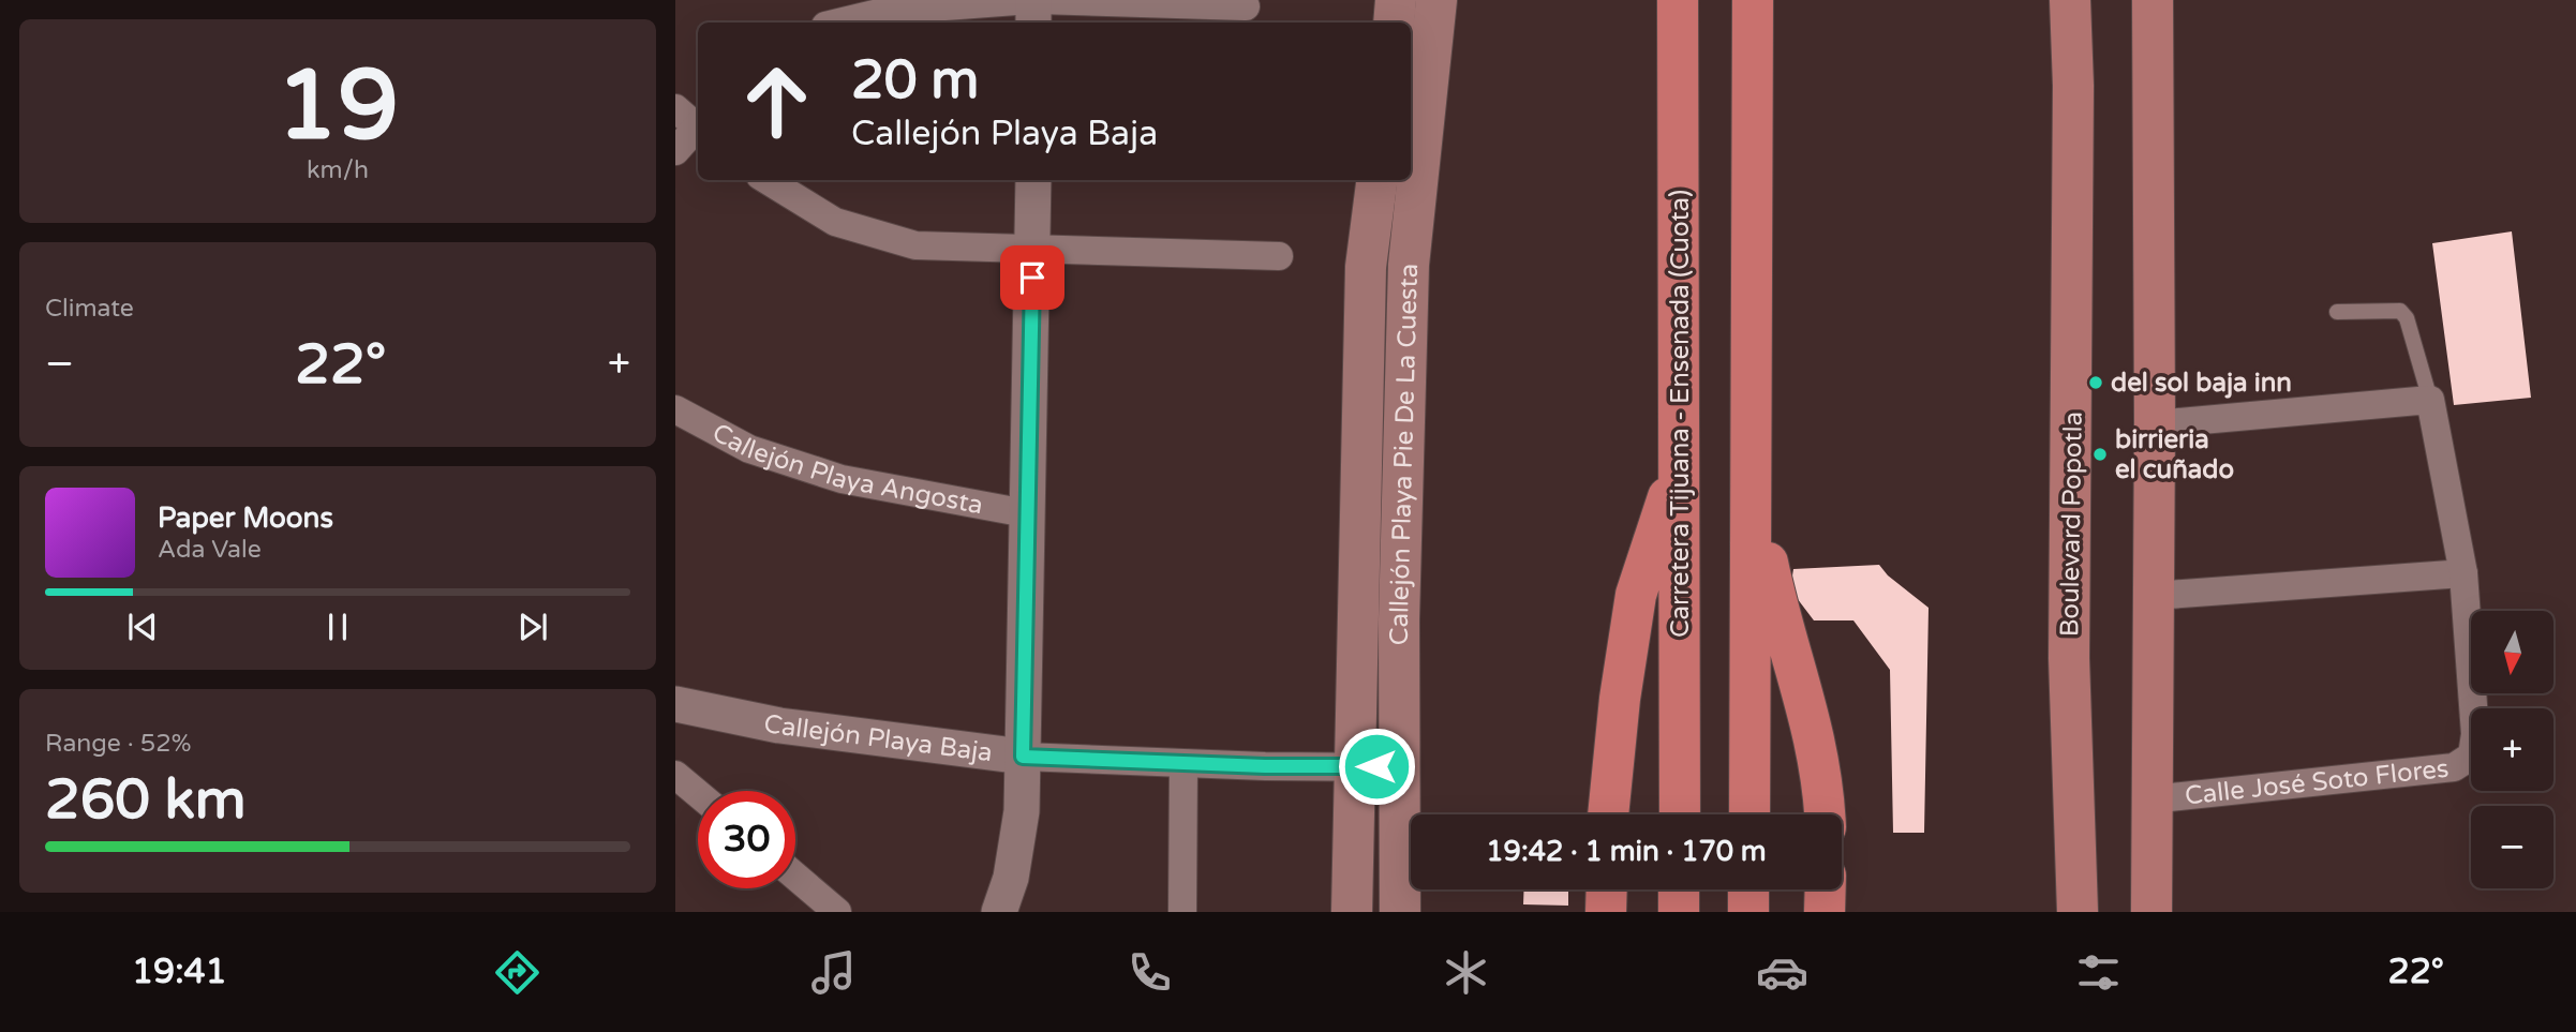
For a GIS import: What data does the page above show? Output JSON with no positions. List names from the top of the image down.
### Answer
{
  "streets": {
    "highway": ["Carretera Tijuana - Ensenada (Cuota)"],
    "main road": ["Callejón Playa Pie De La Cuesta", "Boulevard Popotla"],
    "street": ["Callejón Playa Angosta", "Callejón Playa Baja", "Calle José Soto Flores"]
  },
  "crossings": [
    ["Callejón Playa Pie De La Cuesta", "Callejón Playa Baja"]
  ],
  "places": ["del sol baja inn", "birrieria el cuñado"],
  "north": "bottom",
  "page": {
    "tile": [
      ["19", "km/h"],
      "Climate",
      ["Range · 52%", "260 km"]
    ],
    "turn": ["20 m", "Callejón Playa Baja"],
    "heat": ["−", "22°", "+"],
    "song": ["Paper Moons", "Ada Vale"],
    "map_buttons": ["+", "−"],
    "limit": "30",
    "trip": "19:42 · 1 min · 170 m",
    "tabs": ["19:41", "22°"]
  }
}
